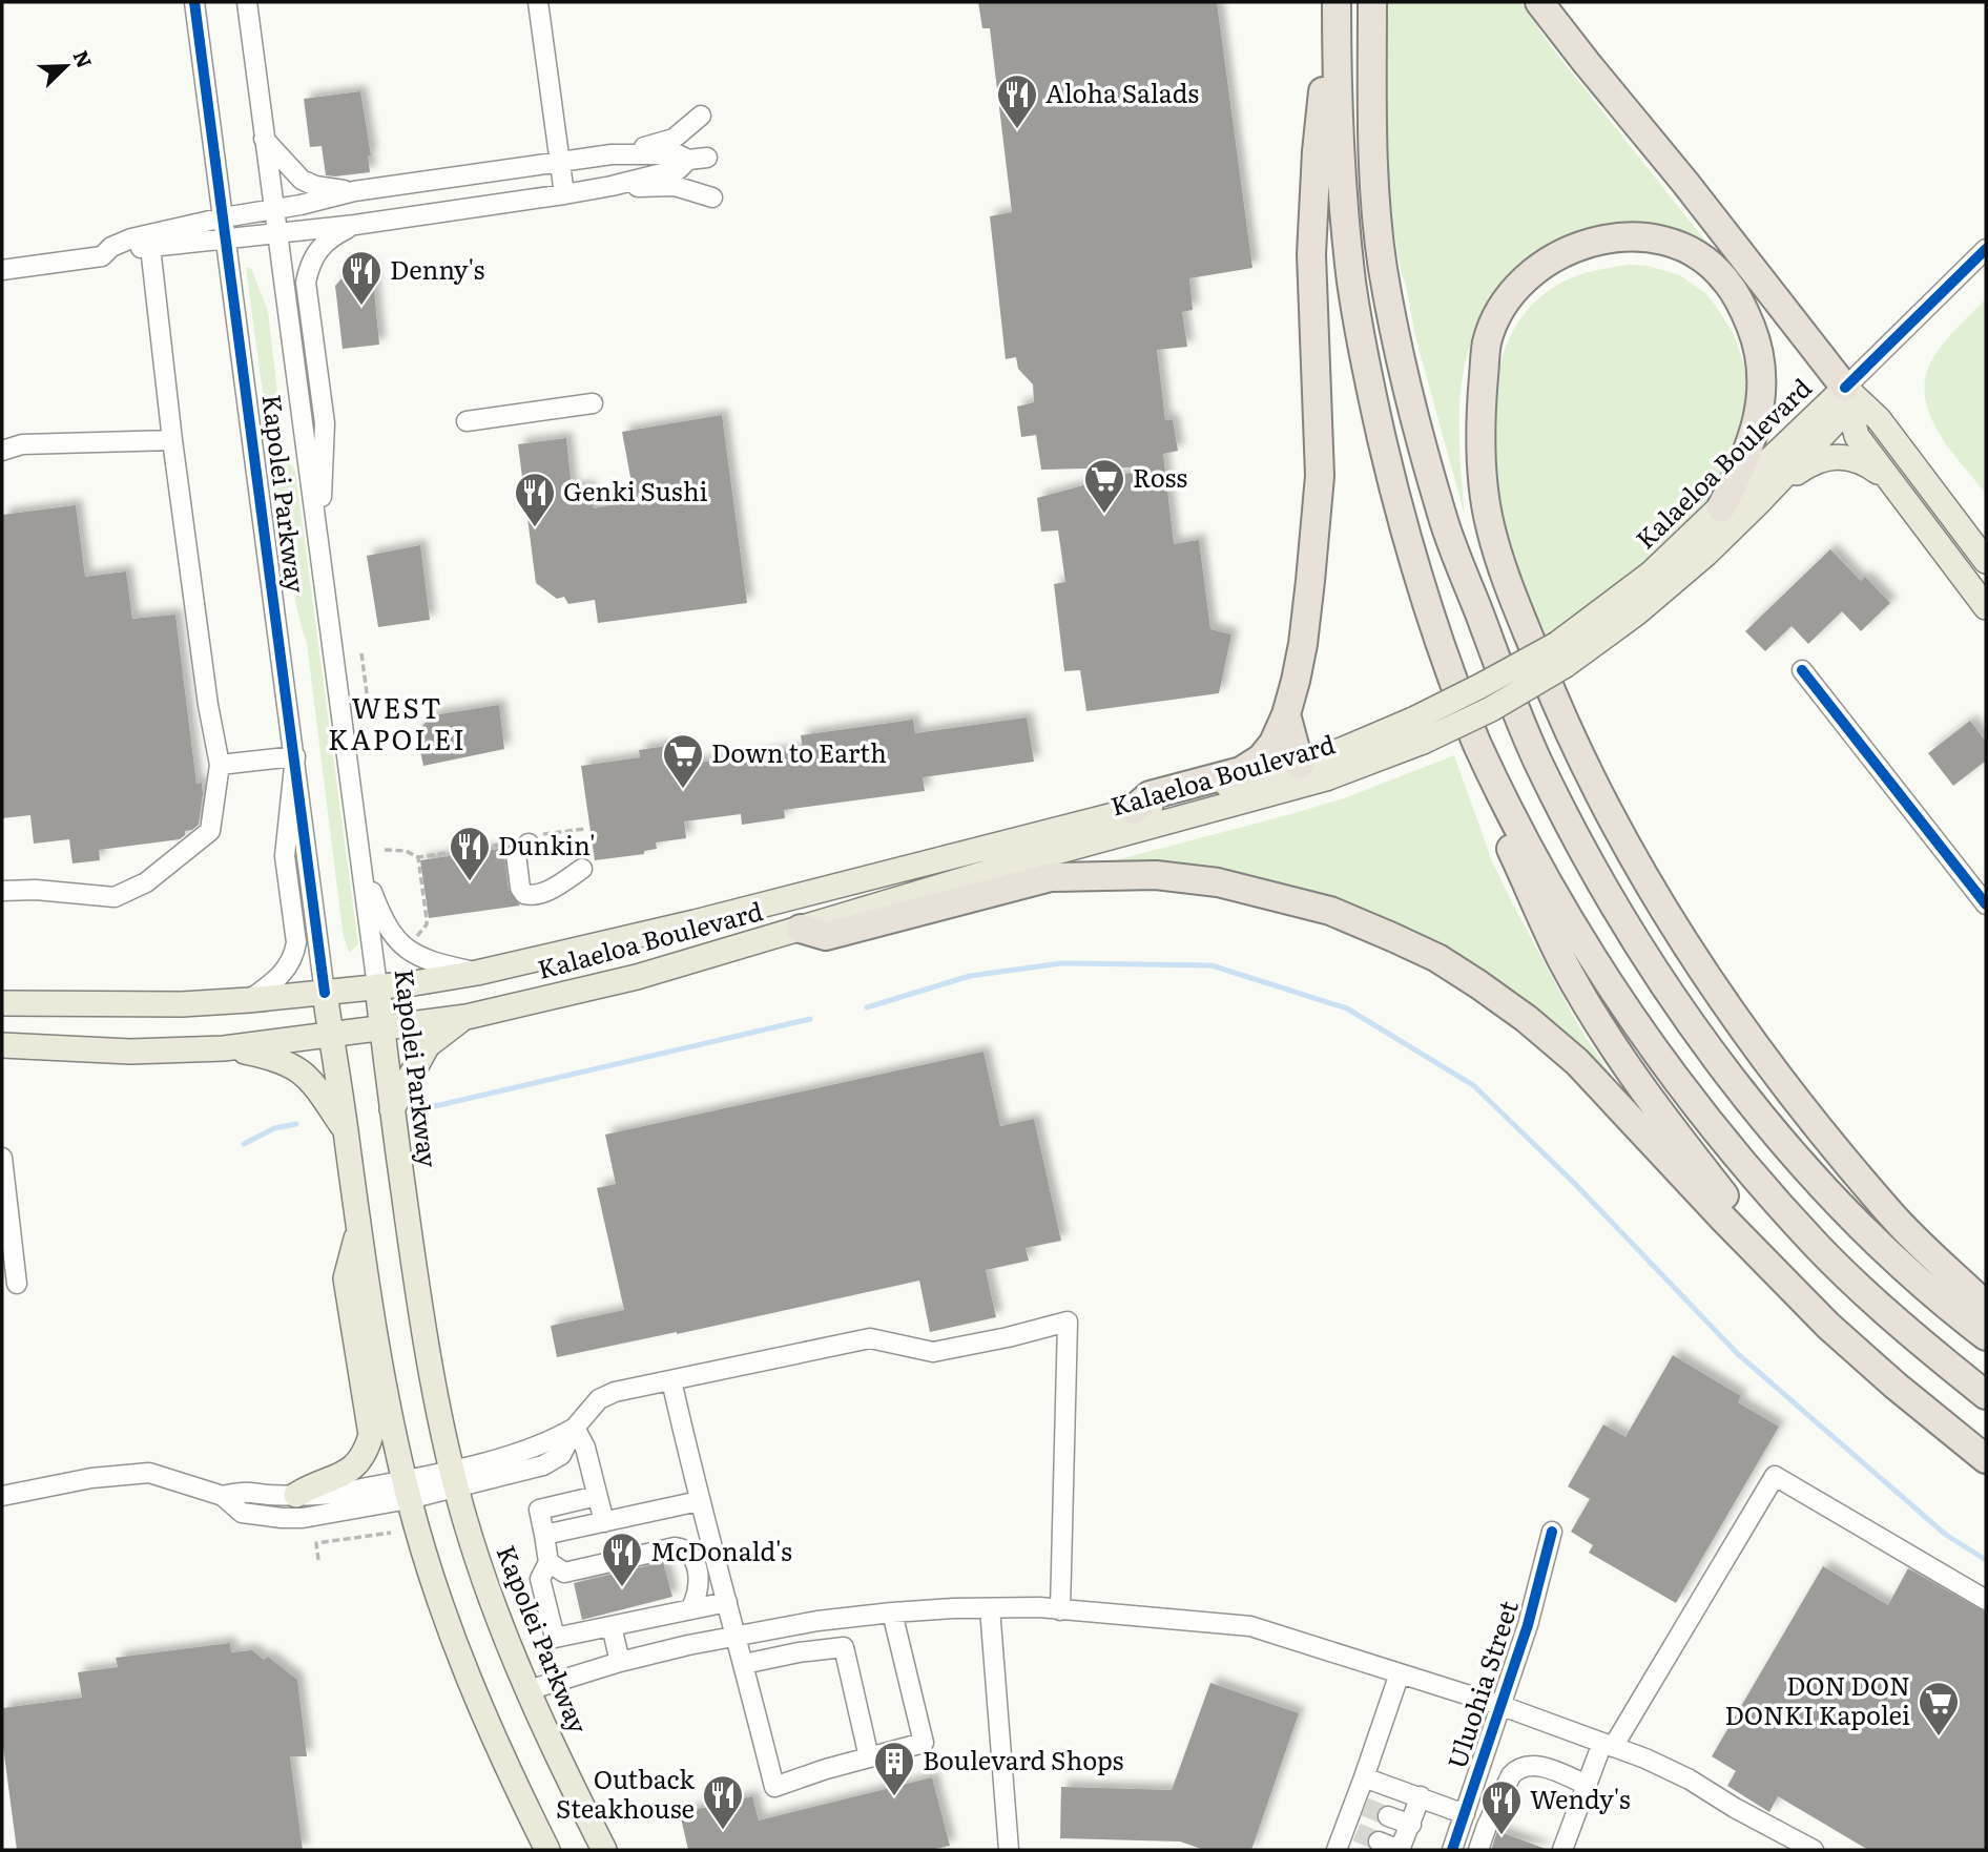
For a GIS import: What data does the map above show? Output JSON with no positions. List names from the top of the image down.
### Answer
{
  "streets": {
    "main road": ["Kalaeloa Boulevard", "Kapolei Parkway"],
    "street": ["Uluohia Street"]
  },
  "crossings": [
    ["Kalaeloa Boulevard", "Kapolei Parkway"]
  ],
  "districts": ["WEST KAPOLEI"],
  "places": {
    "restaurant": [
      "Aloha Salads",
      "Denny's",
      "Genki Sushi",
      "Dunkin'",
      "McDonald's",
      "Outback Steakhouse",
      "Wendy's"
    ],
    "supermarket": ["Ross", "Down to Earth", "DON DON DONKI Kapolei"],
    "building": ["Boulevard Shops"]
  },
  "north": "top right"
}
